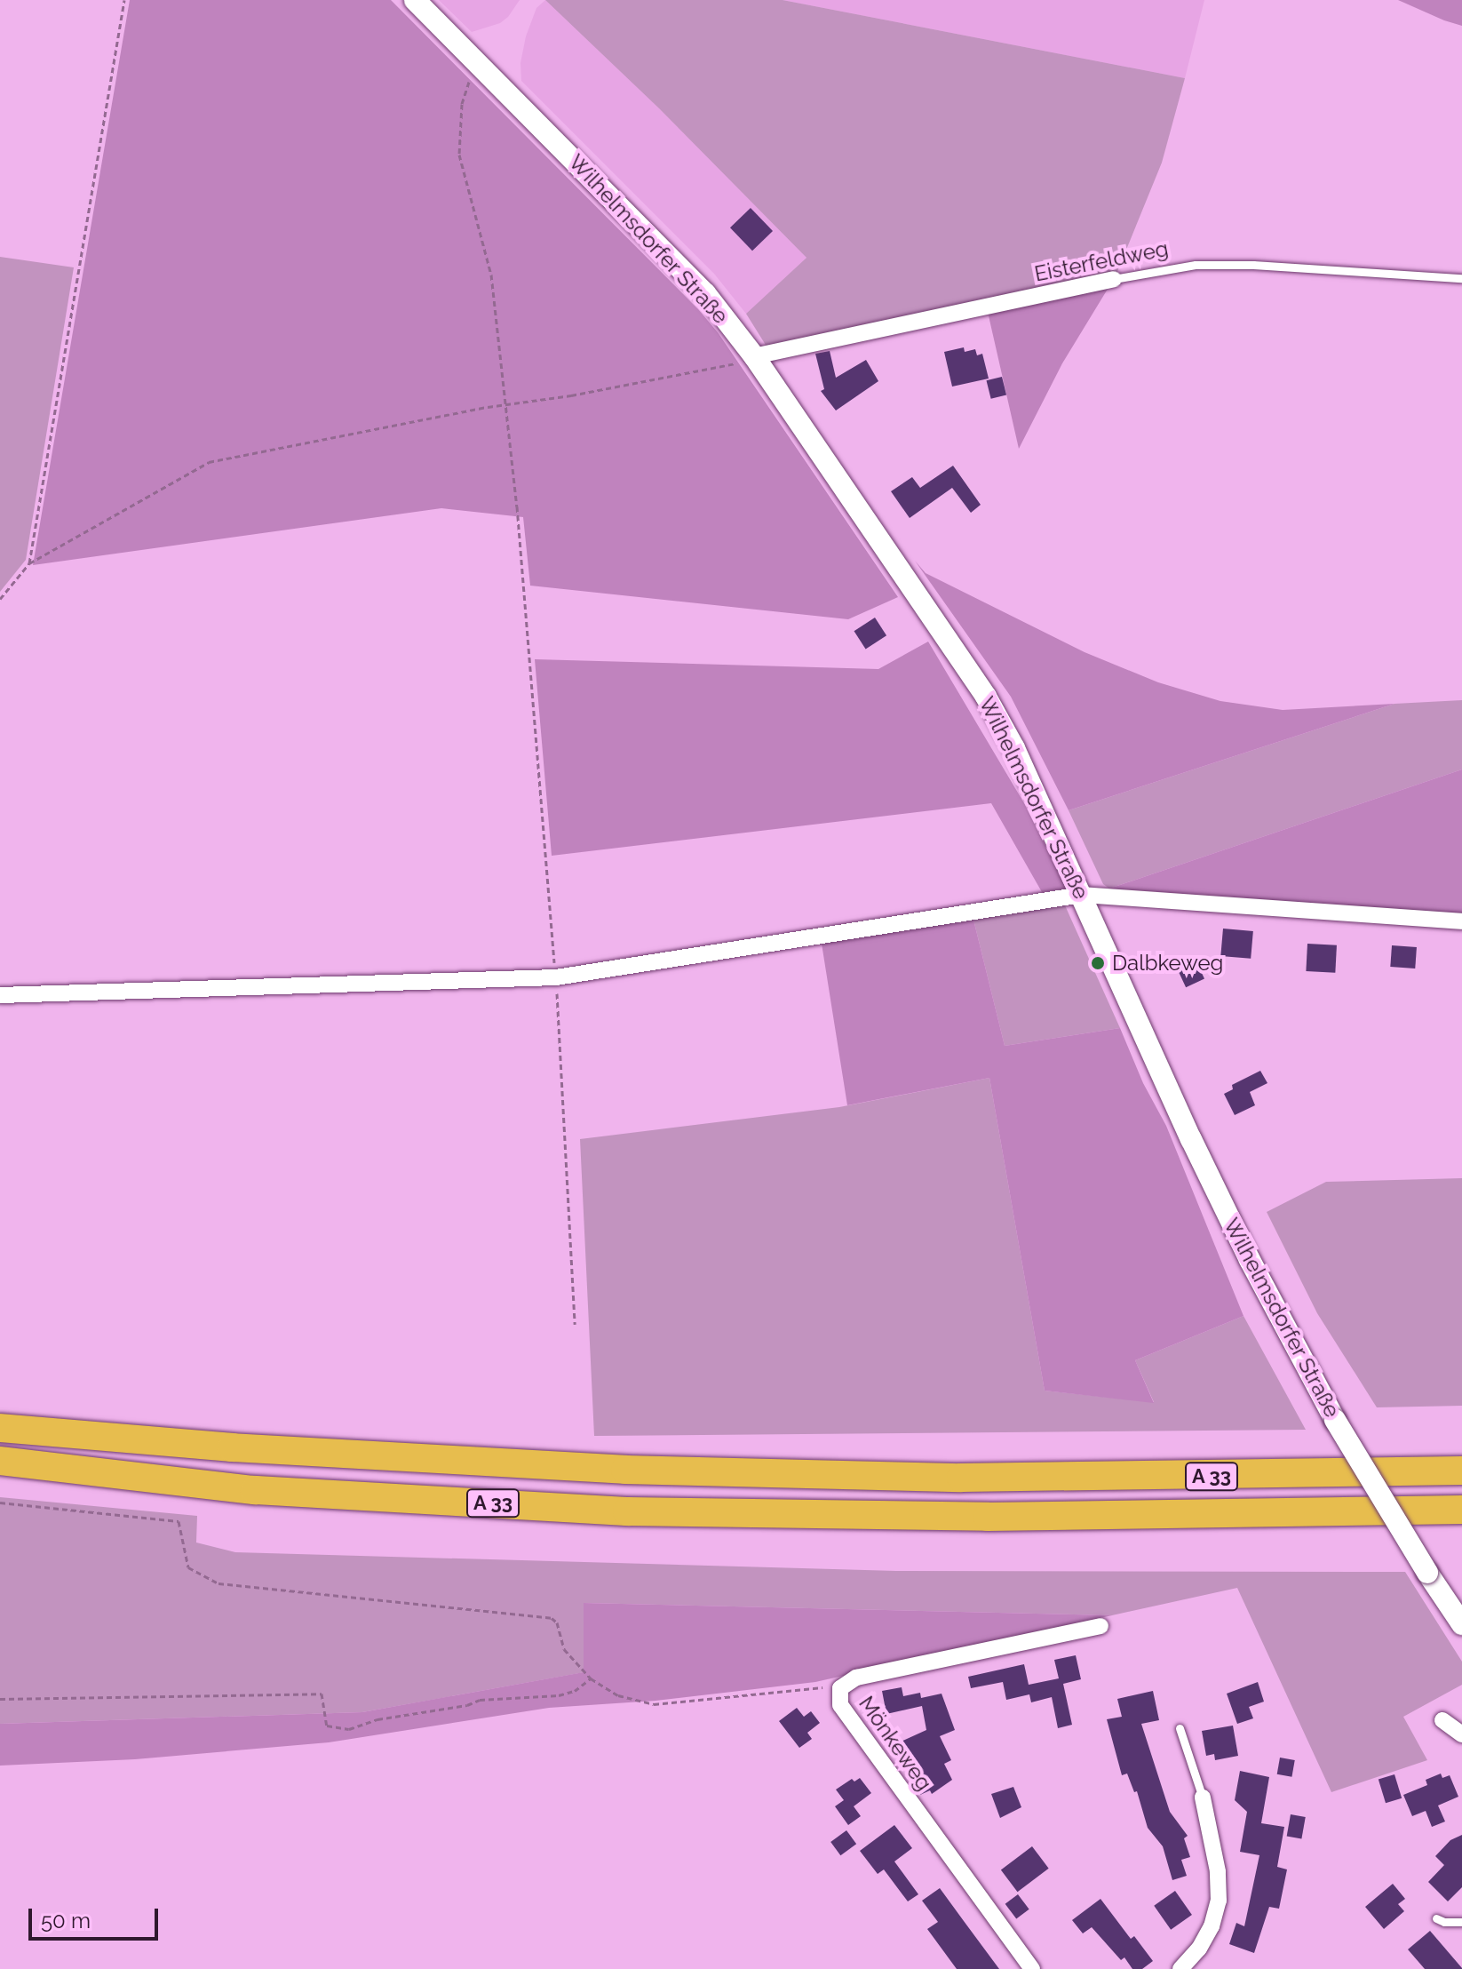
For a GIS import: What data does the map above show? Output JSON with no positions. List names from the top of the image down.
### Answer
{
  "streets": {
    "highway": ["A 33"],
    "street": ["Wilhelmsdorfer Straße", "Eisterfeldweg", "Mönkeweg"]
  },
  "crossings": [
    ["Wilhelmsdorfer Straße", "Eisterfeldweg"]
  ],
  "places": ["Dalbkeweg"],
  "scale_bar": "50 m"
}
